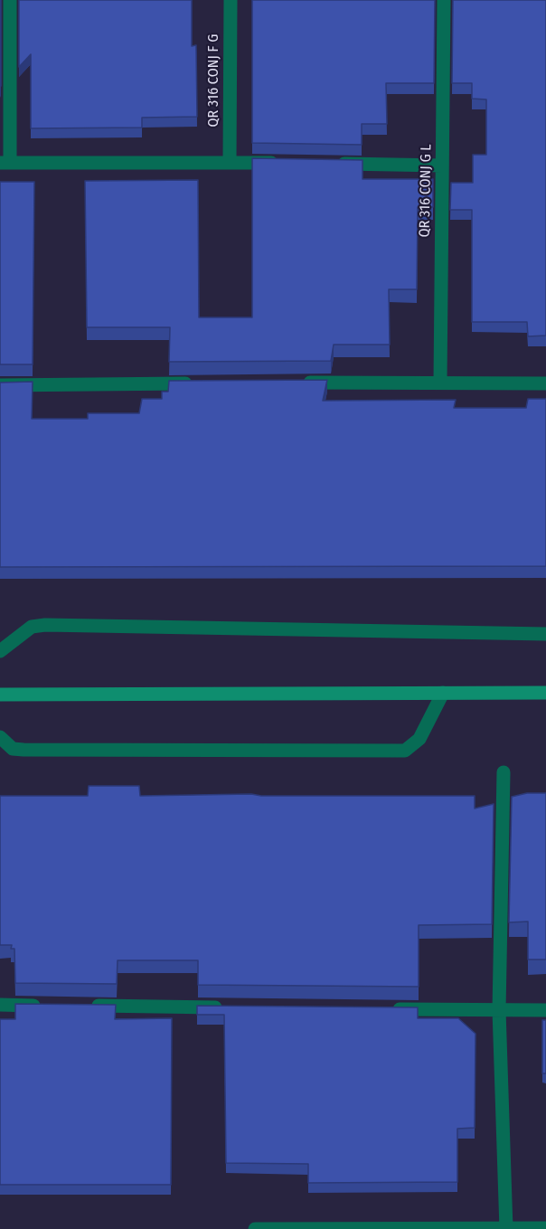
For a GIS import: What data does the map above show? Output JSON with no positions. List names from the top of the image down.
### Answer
{
  "streets": {
    "street": ["QR 316 CONJ F G", "QR 316 CONJ G L"]
  }
}
